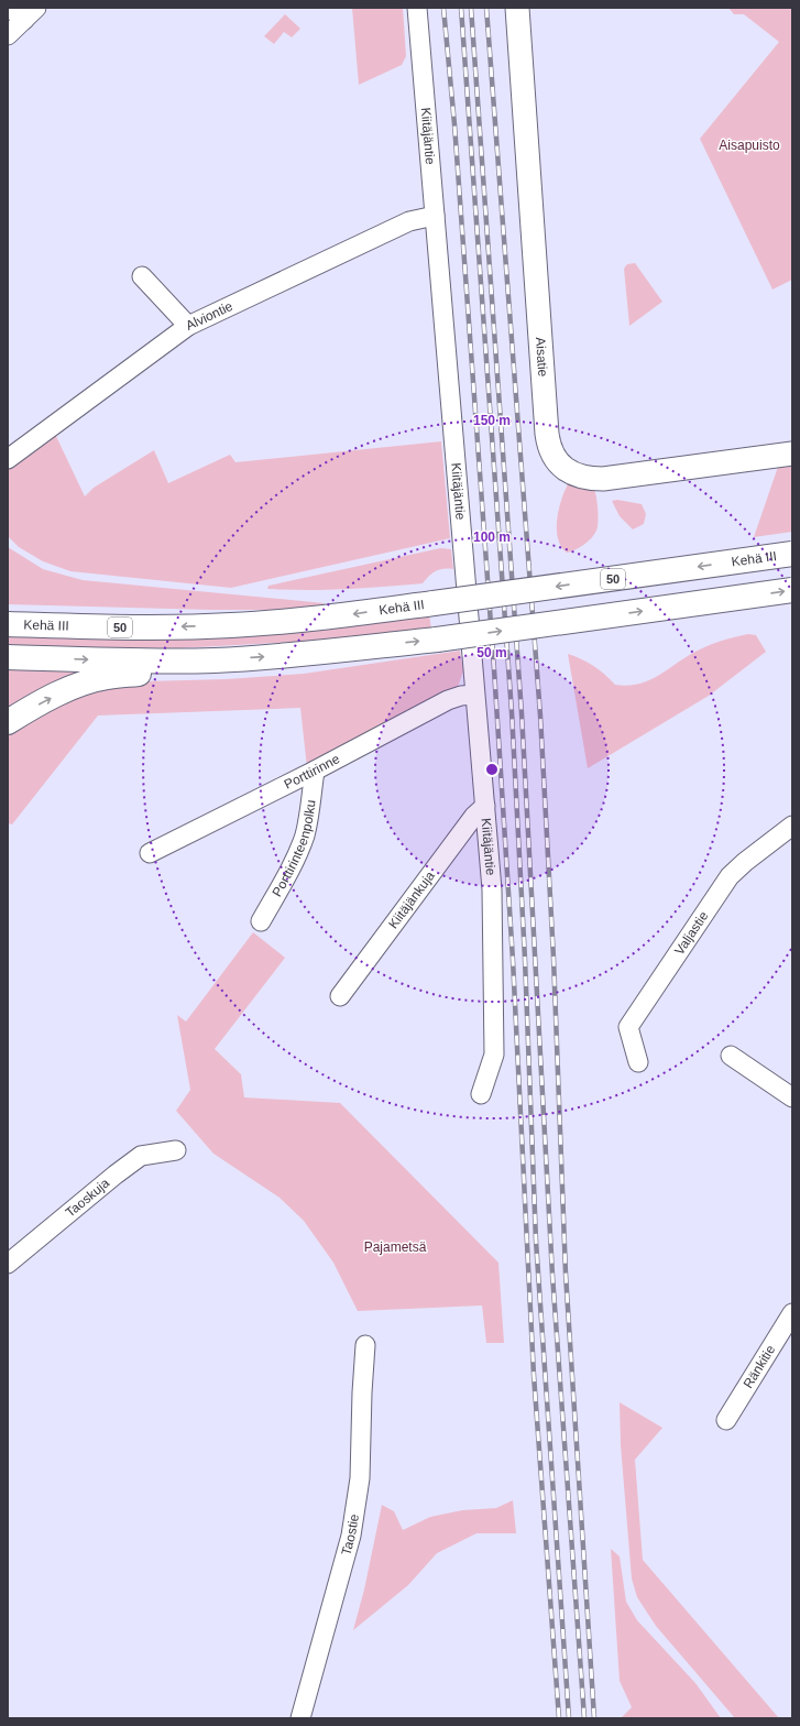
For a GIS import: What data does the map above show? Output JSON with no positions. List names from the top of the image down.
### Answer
{
  "streets": {
    "highway": ["Kehä III", "50"],
    "street": [
      "Kiitäjäntie",
      "Alviontie",
      "Aisatie",
      "Porttirinne",
      "Porttirinteenpolku",
      "Kiitäjänkuja",
      "Valjastie",
      "Taoskuja",
      "Ränkitie",
      "Taostie"
    ]
  },
  "crossings": [
    ["Kiitäjäntie", "Alviontie"],
    ["Kiitäjäntie", "Porttirinne"],
    ["Kiitäjäntie", "Kiitäjänkuja"],
    ["Porttirinne", "Porttirinteenpolku"]
  ],
  "parks": ["Aisapuisto", "Pajametsä"],
  "rings": ["150 m", "100 m", "50 m"]
}
